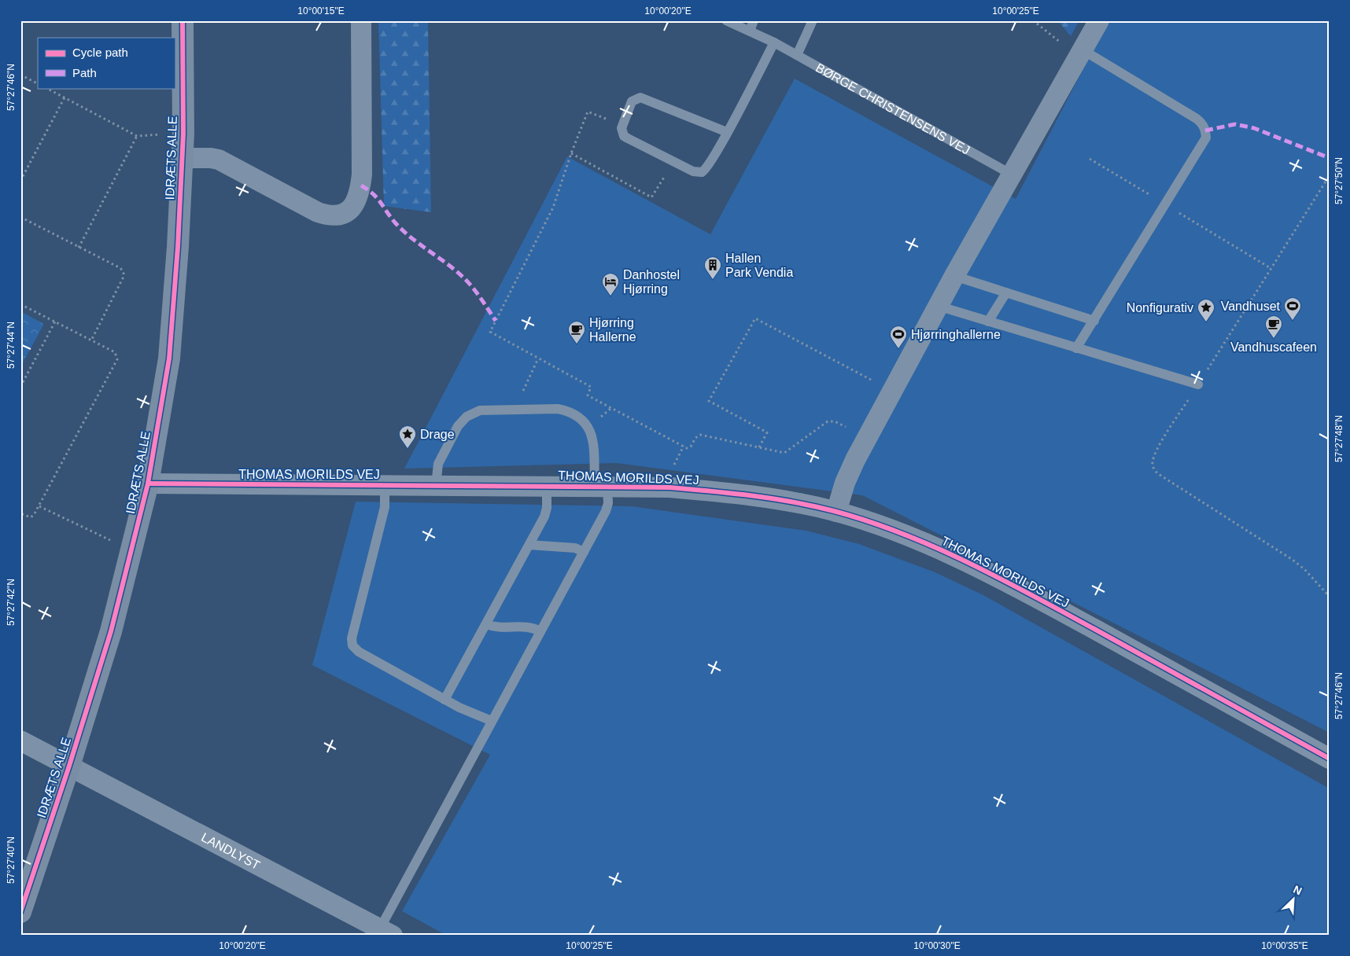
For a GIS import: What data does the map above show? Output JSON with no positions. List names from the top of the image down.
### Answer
{
  "streets": {
    "street": ["IDRÆTS ALLE", "THOMAS MORILDS VEJ", "LANDLYST"],
    "lane": ["BØRGE CHRISTENSENS VEJ"]
  },
  "crossings": [
    ["IDRÆTS ALLE", "THOMAS MORILDS VEJ"],
    ["IDRÆTS ALLE", "LANDLYST"]
  ],
  "places": {
    "building": ["Hallen Park Vendia"],
    "hotel": ["Danhostel Hjørring"],
    "sports": ["Vandhuset", "Hjørringhallerne"],
    "place": ["Nonfigurativ", "Drage"],
    "cafe": ["Vandhuscafeen", "Hjørring Hallerne"]
  },
  "legend": ["Cycle path", "Path"],
  "north": "top right",
  "coordinates": [
    "10°00'15\"E",
    "10°00'20\"E",
    "10°00'25\"E",
    "57°27'46\"N",
    "57°27'50\"N",
    "57°27'44\"N",
    "57°27'48\"N",
    "57°27'42\"N",
    "57°27'40\"N",
    "10°00'30\"E",
    "10°00'35\"E"
  ]
}
